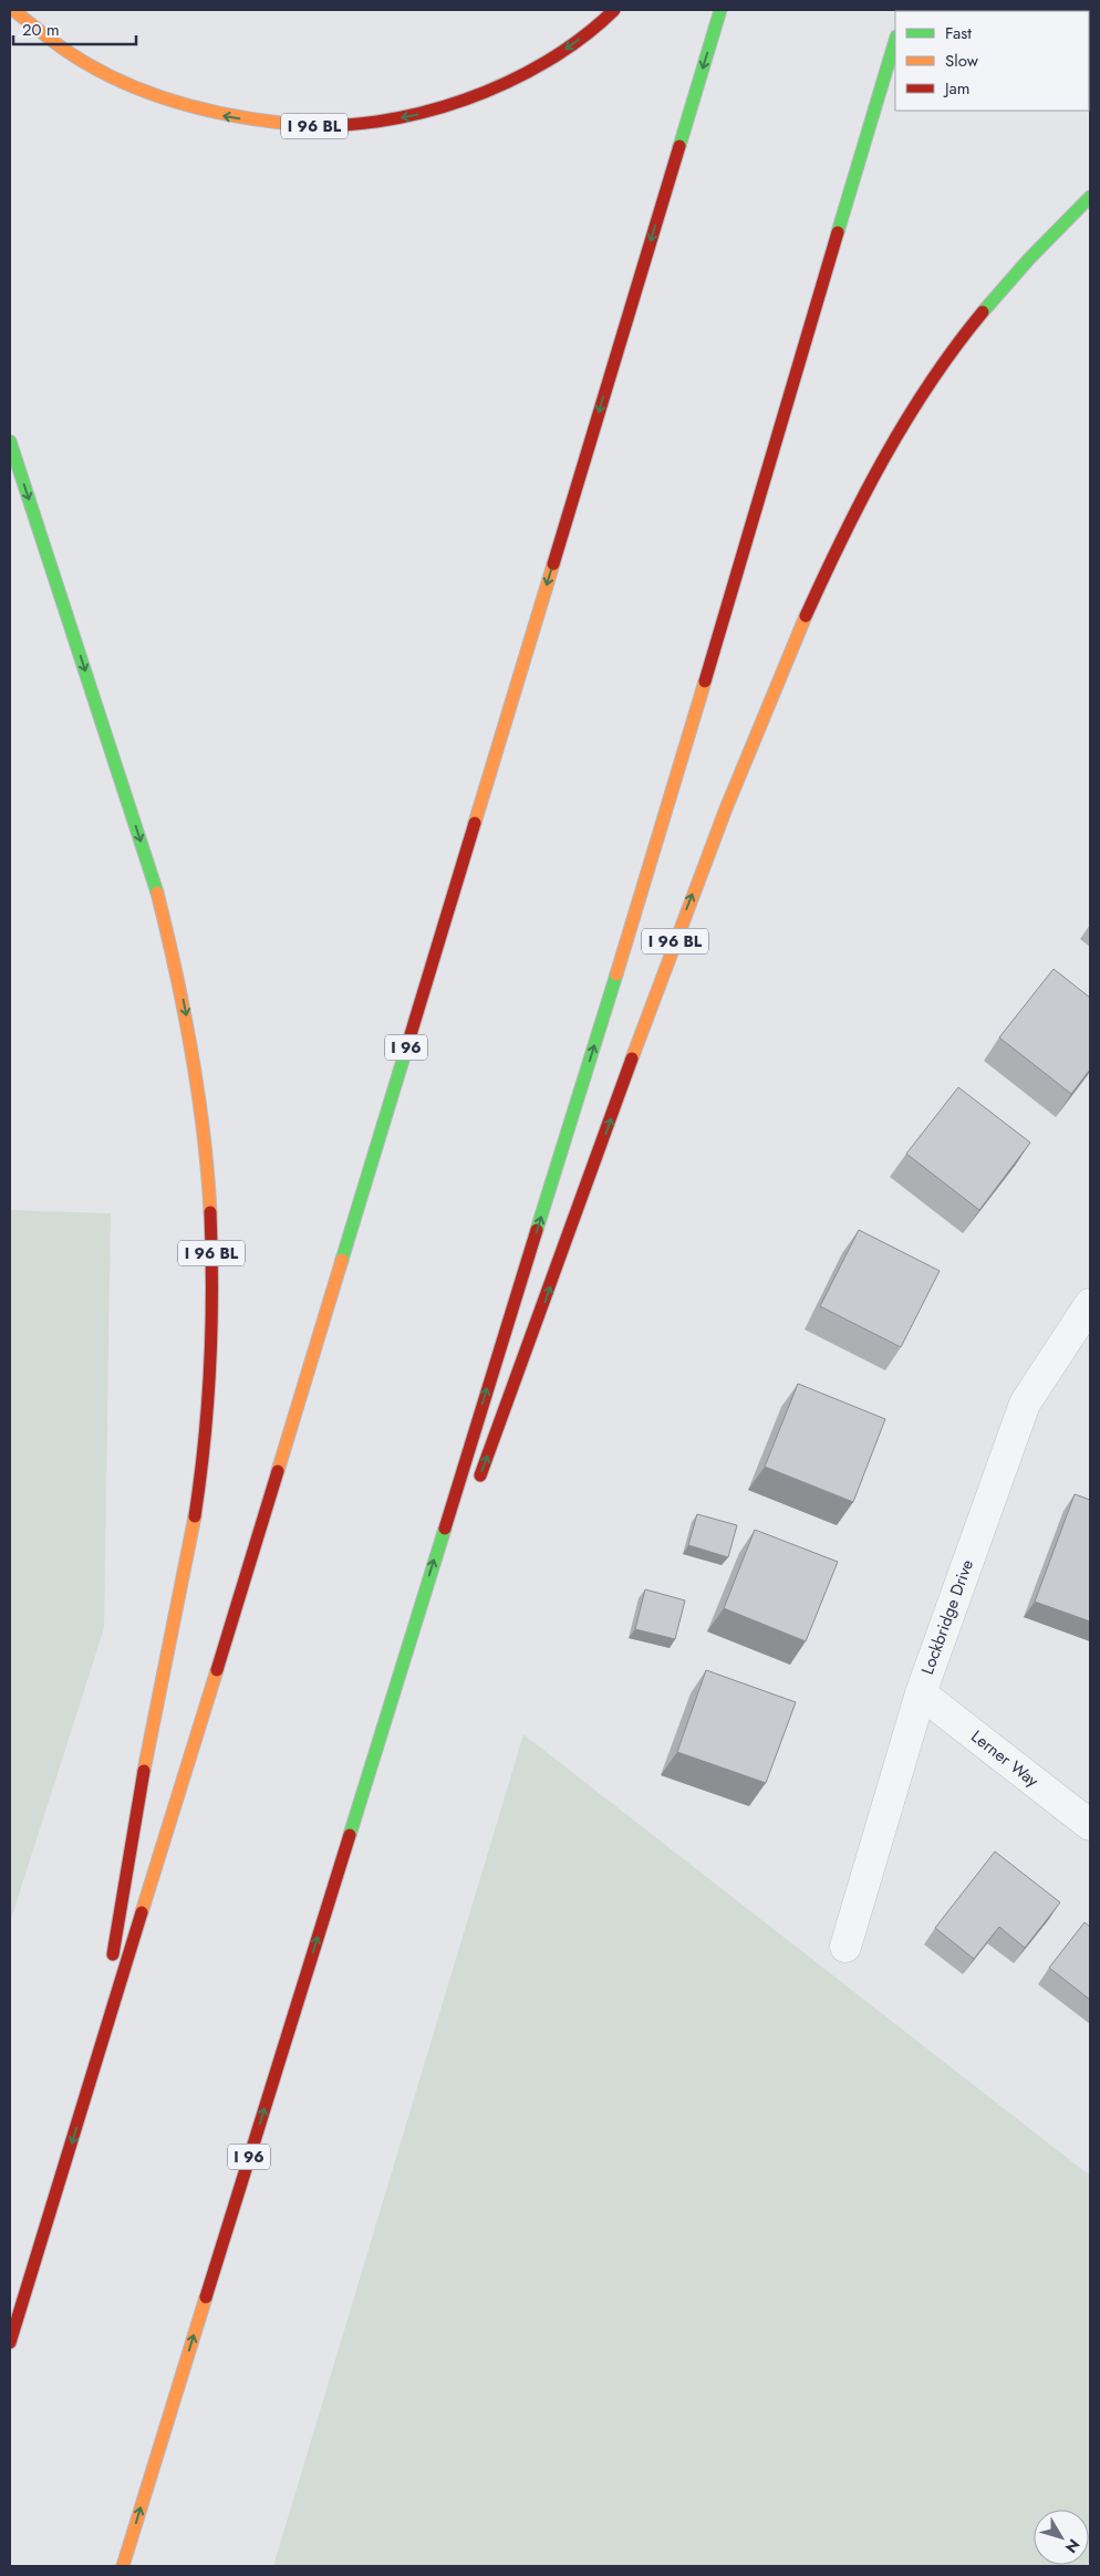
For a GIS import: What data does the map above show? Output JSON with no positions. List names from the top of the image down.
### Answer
{
  "streets": {
    "highway": ["I 96 BL", "I 96"],
    "street": ["Lockbridge Drive", "Lerner Way"]
  },
  "crossings": [
    ["I 96 BL", "I 96"],
    ["Lockbridge Drive", "Lerner Way"]
  ],
  "legend": ["Fast", "Slow", "Jam"],
  "scale_bar": "20 m",
  "north": "bottom right"
}
